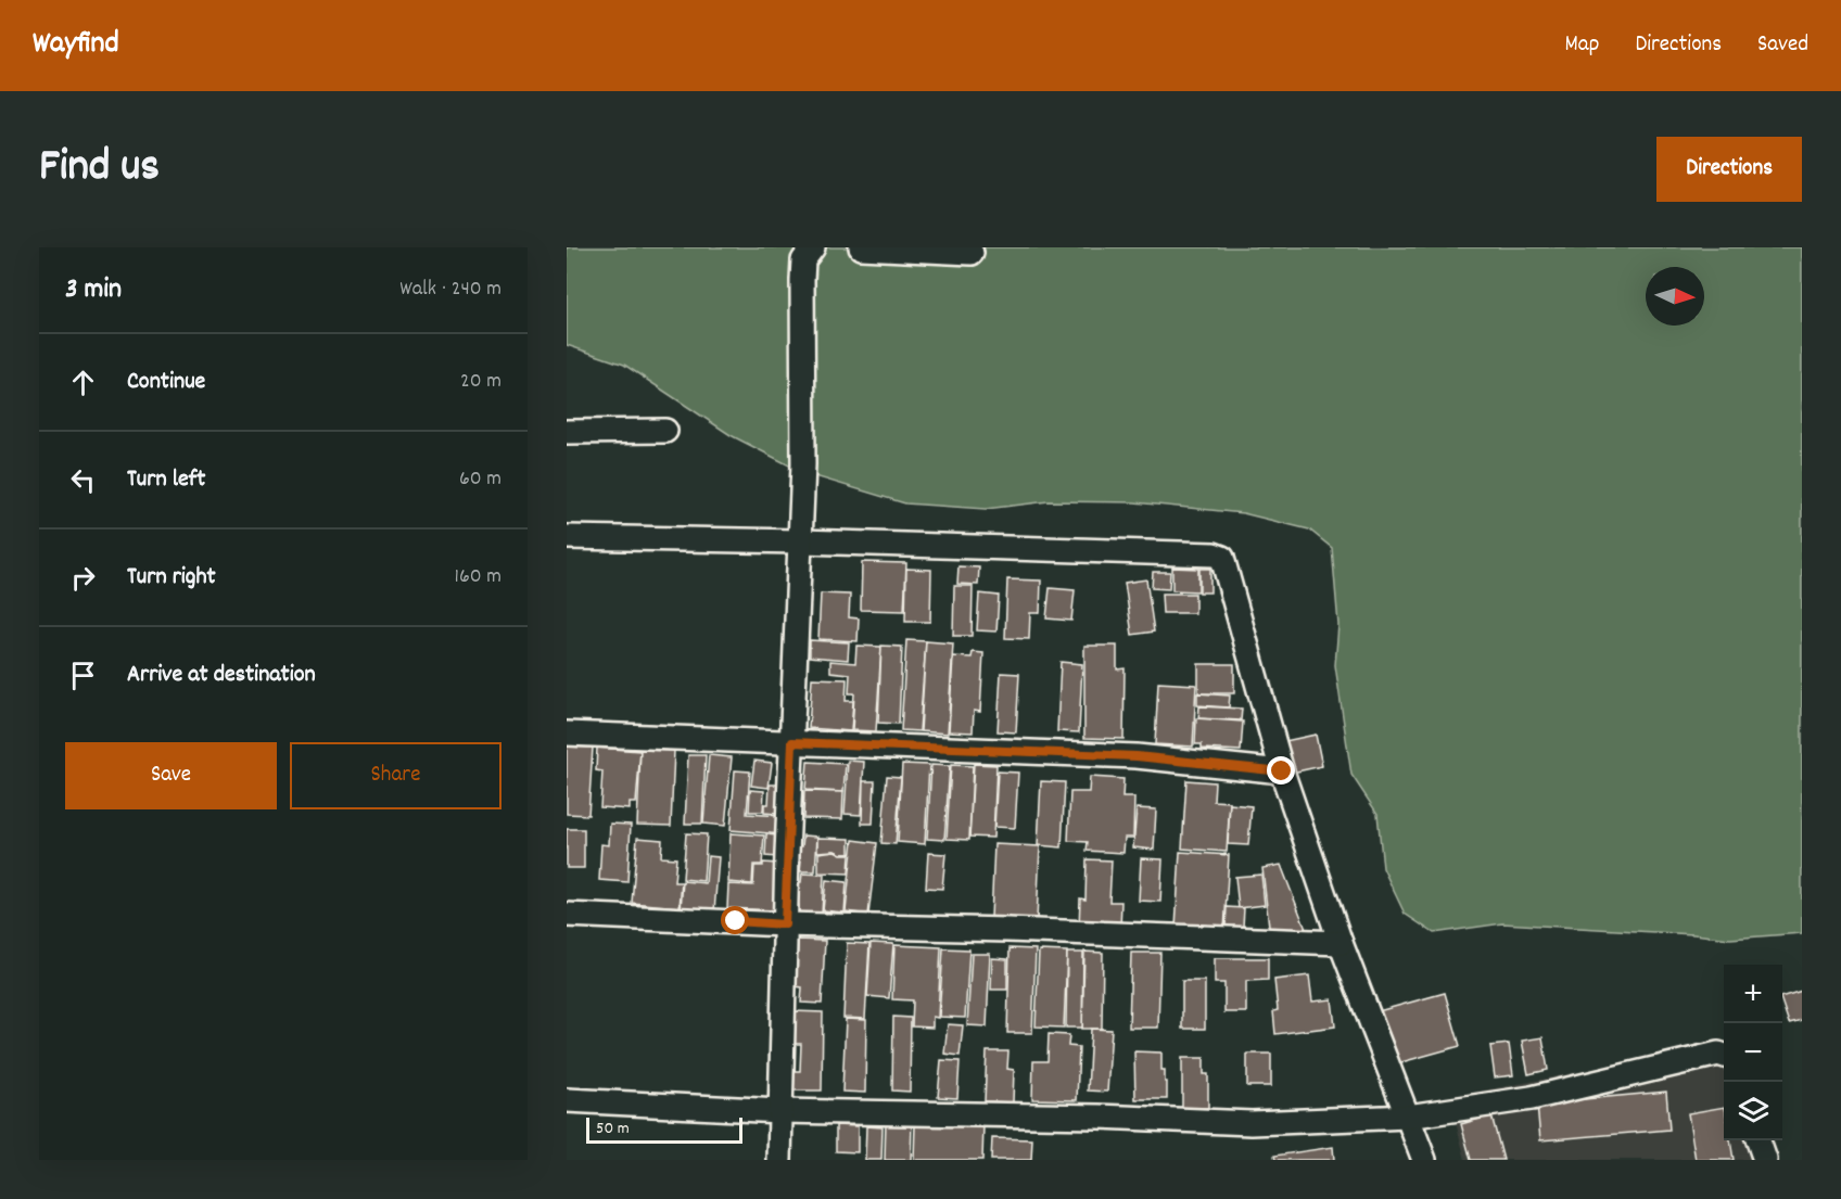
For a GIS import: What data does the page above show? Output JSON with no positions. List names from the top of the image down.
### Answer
{
  "scale_bar": "50 m",
  "north": "right",
  "page": {
    "header": "Wayfind",
    "nav": ["Map", "Directions", "Saved"],
    "title": "Find us",
    "buttons": [
      "Directions",
      ["Save", "Share"]
    ],
    "heading": ["3 min", "Walk · 240 m"],
    "list": [
      ["Continue", "20 m"],
      ["Turn left", "60 m"],
      ["Turn right", "160 m"],
      "Arrive at destination"
    ],
    "map_buttons": ["+", "−"],
    "scale": "50 m"
  }
}
